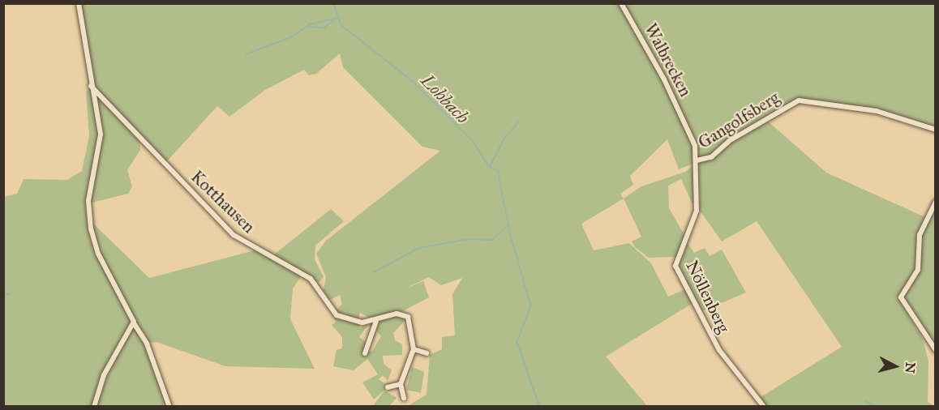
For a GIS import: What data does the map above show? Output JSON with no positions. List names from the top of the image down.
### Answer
{
  "streets": {
    "street": [
      "Walbrecken",
      "Gangolfsberg",
      "Kotthausen",
      "Nöllenberg"
    ]
  },
  "crossings": [
    ["Walbrecken", "Nöllenberg"],
    ["Gangolfsberg", "Nöllenberg"]
  ],
  "water": ["Lohbach"],
  "north": "right"
}
